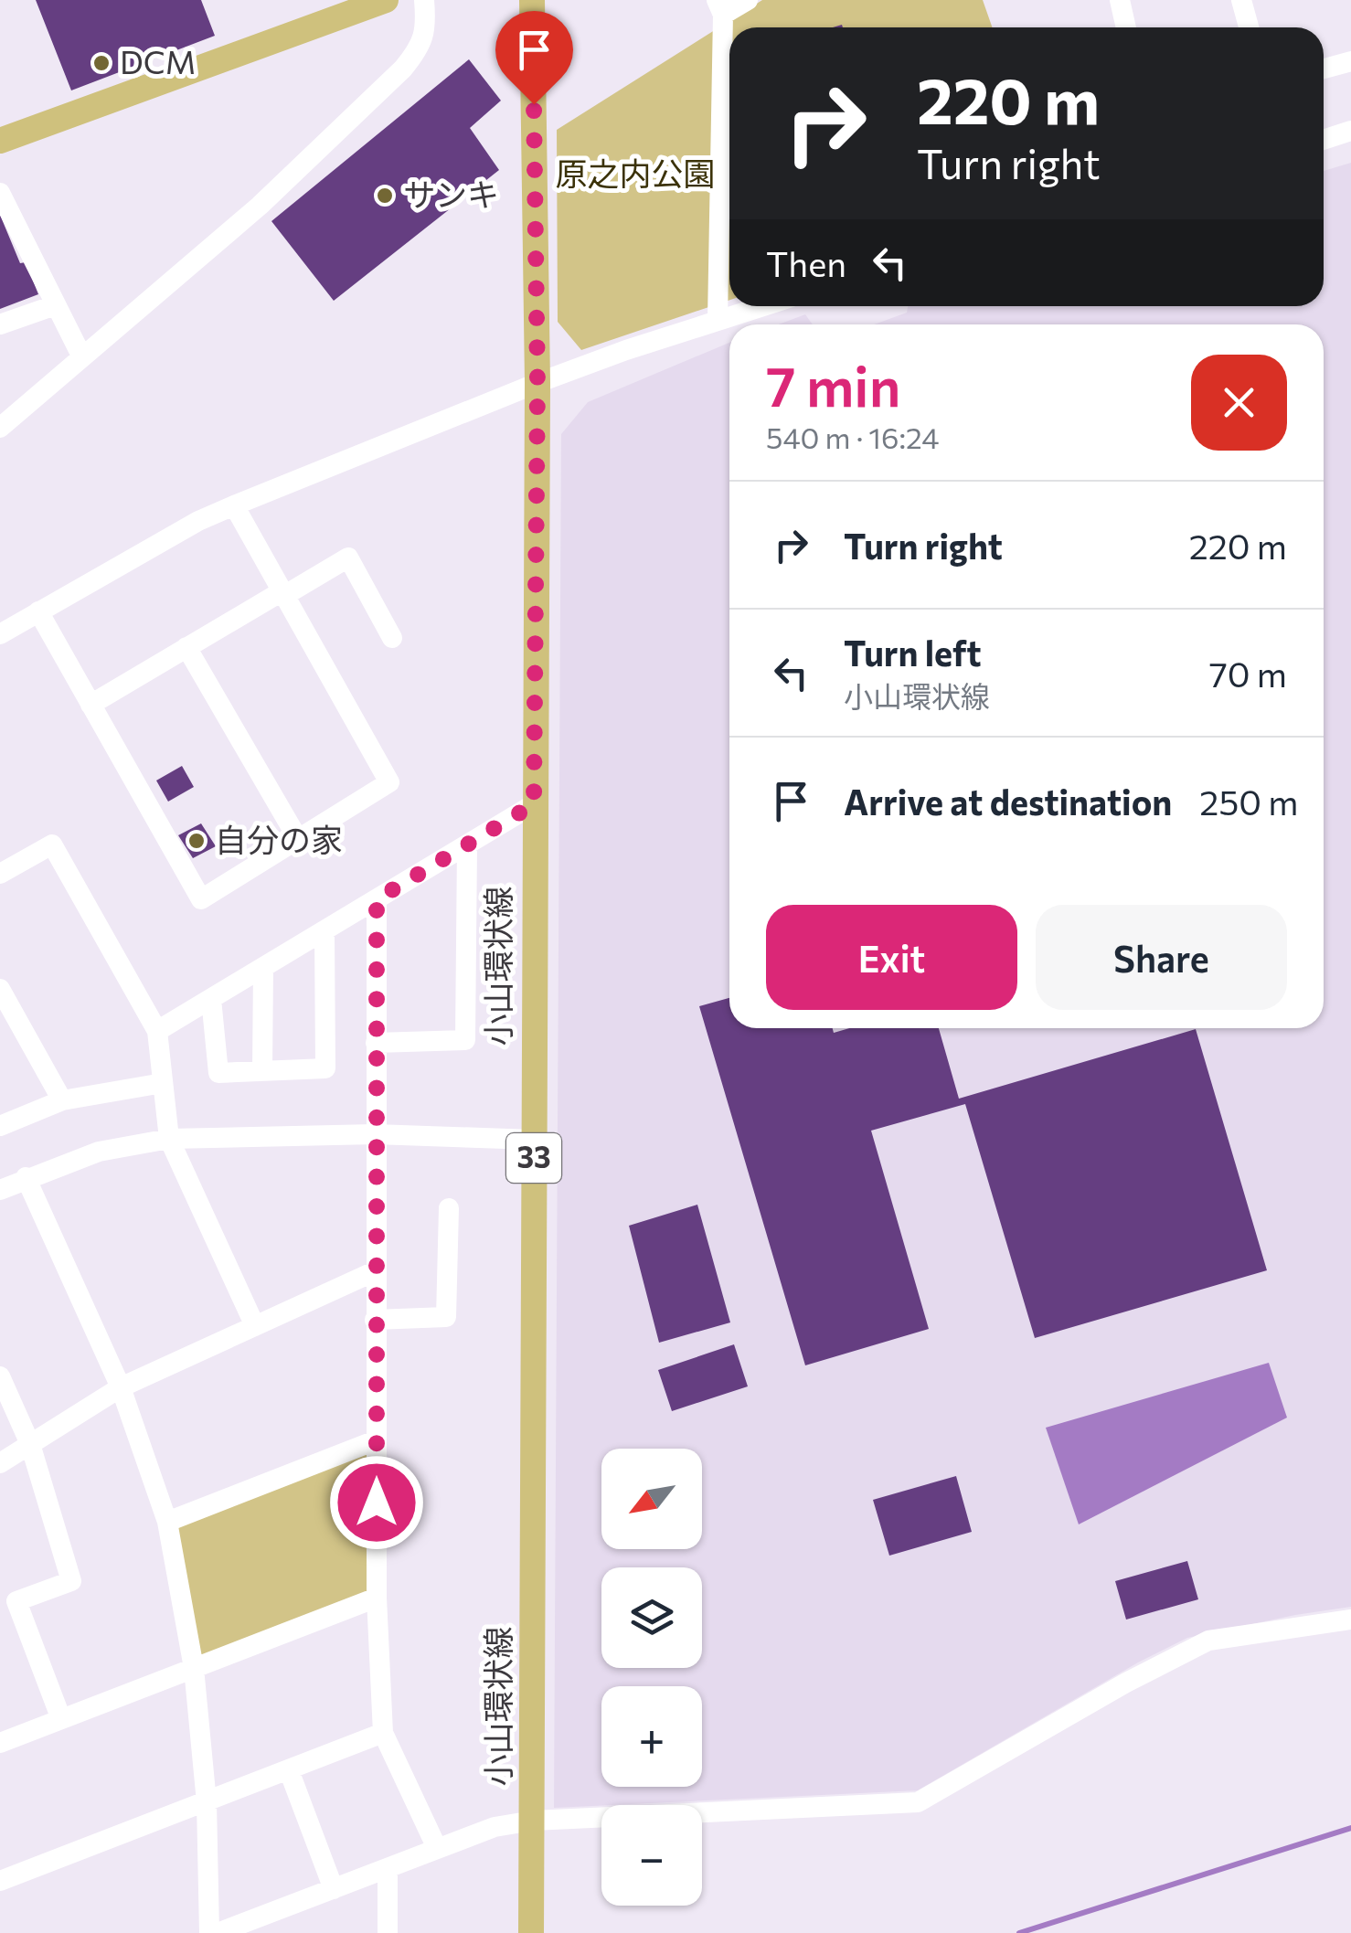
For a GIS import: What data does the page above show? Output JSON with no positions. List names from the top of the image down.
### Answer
{
  "streets": {
    "main road": ["小山環状線", "33"]
  },
  "parks": ["原之内公園"],
  "places": ["DCM", "サンキ", "自分の家"],
  "north": "bottom left",
  "page": {
    "turn": ["220 m", "Turn right"],
    "then": "Then",
    "heading": ["7 min", "540 m · 16:24"],
    "list": [
      {
        "name": "Turn right",
        "value": "220 m"
      },
      {
        "name": "Turn left",
        "note": "小山環状線",
        "value": "70 m"
      },
      {
        "name": "Arrive at destination",
        "value": "250 m"
      }
    ],
    "buttons": ["Exit", "Share"],
    "map_buttons": ["+", "−"]
  }
}
